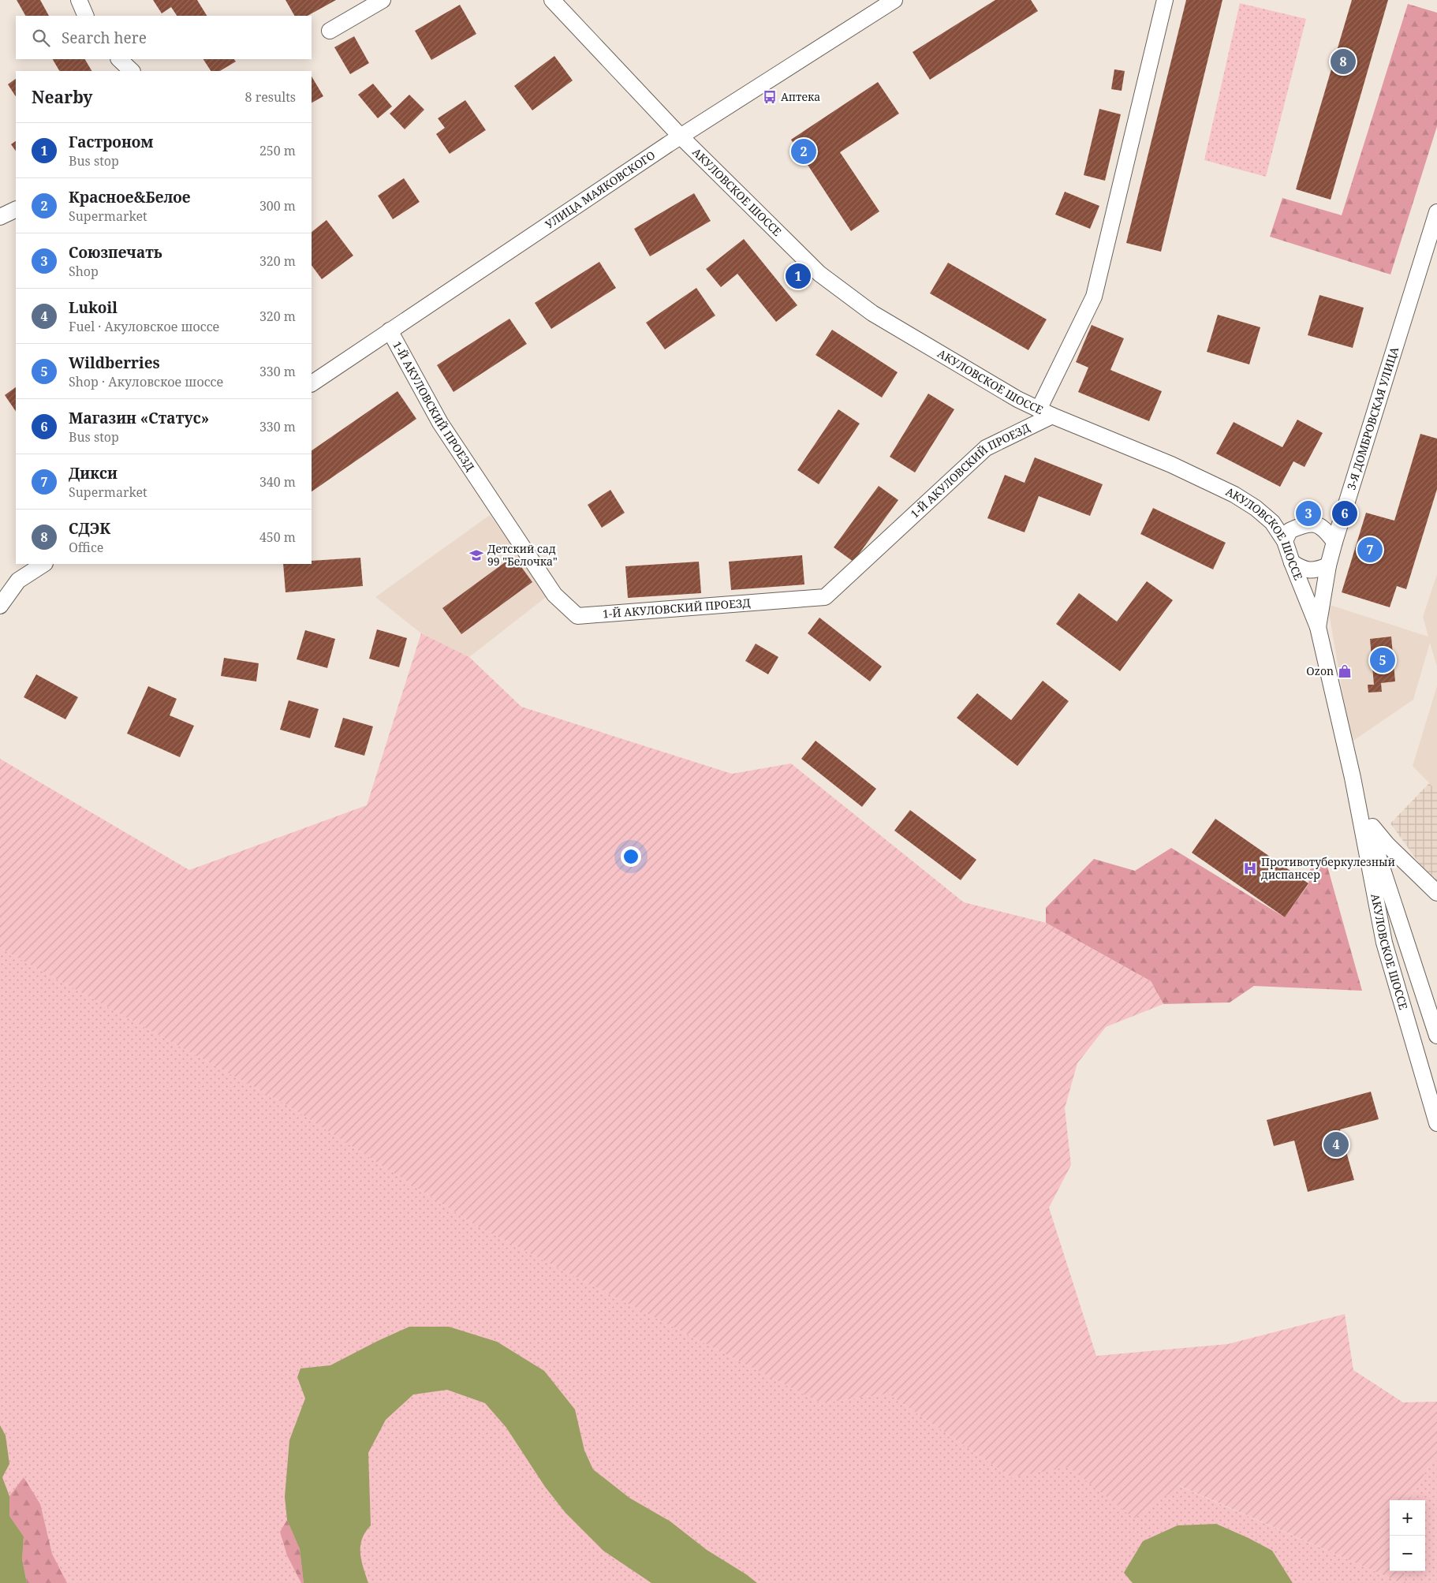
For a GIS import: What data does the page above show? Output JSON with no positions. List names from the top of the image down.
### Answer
{
  "streets": {
    "street": [
      "УЛИЦА МАЯКОВСКОГО",
      "АКУЛОВСКОЕ ШОССЕ",
      "1-Й АКУЛОВСКИЙ ПРОЕЗД",
      "3-Я ДОМБРОВСКАЯ УЛИЦА"
    ]
  },
  "crossings": [
    ["УЛИЦА МАЯКОВСКОГО", "АКУЛОВСКОЕ ШОССЕ"],
    ["УЛИЦА МАЯКОВСКОГО", "1-Й АКУЛОВСКИЙ ПРОЕЗД"],
    ["АКУЛОВСКОЕ ШОССЕ", "1-Й АКУЛОВСКИЙ ПРОЕЗД"],
    ["АКУЛОВСКОЕ ШОССЕ", "3-Я ДОМБРОВСКАЯ УЛИЦА"]
  ],
  "places": {
    "bus stop": ["Аптека"],
    "school or university": ["Детский сад 99 \"Белочка\""],
    "shop": ["Ozon"],
    "hospital": ["Противотуберкулезный диспансер"]
  },
  "page": {
    "search": "Search here",
    "pins": [
      "8",
      "2",
      "1",
      "3",
      "6",
      "7",
      "5",
      "4"
    ],
    "heading": ["Nearby", "8 results"],
    "list": [
      {
        "mark": "1",
        "name": "Гастроном",
        "note": "Bus stop",
        "value": "250 m"
      },
      {
        "mark": "2",
        "name": "Красное&Белое",
        "note": "Supermarket",
        "value": "300 m"
      },
      {
        "mark": "3",
        "name": "Союзпечать",
        "note": "Shop",
        "value": "320 m"
      },
      {
        "mark": "4",
        "name": "Lukoil",
        "note": "Fuel · Акуловское шоссе",
        "value": "320 m"
      },
      {
        "mark": "5",
        "name": "Wildberries",
        "note": "Shop · Акуловское шоссе",
        "value": "330 m"
      },
      {
        "mark": "6",
        "name": "Магазин «Статус»",
        "note": "Bus stop",
        "value": "330 m"
      },
      {
        "mark": "7",
        "name": "Дикси",
        "note": "Supermarket",
        "value": "340 m"
      },
      {
        "mark": "8",
        "name": "СДЭК",
        "note": "Office",
        "value": "450 m"
      }
    ],
    "map_buttons": ["+", "−"]
  }
}
